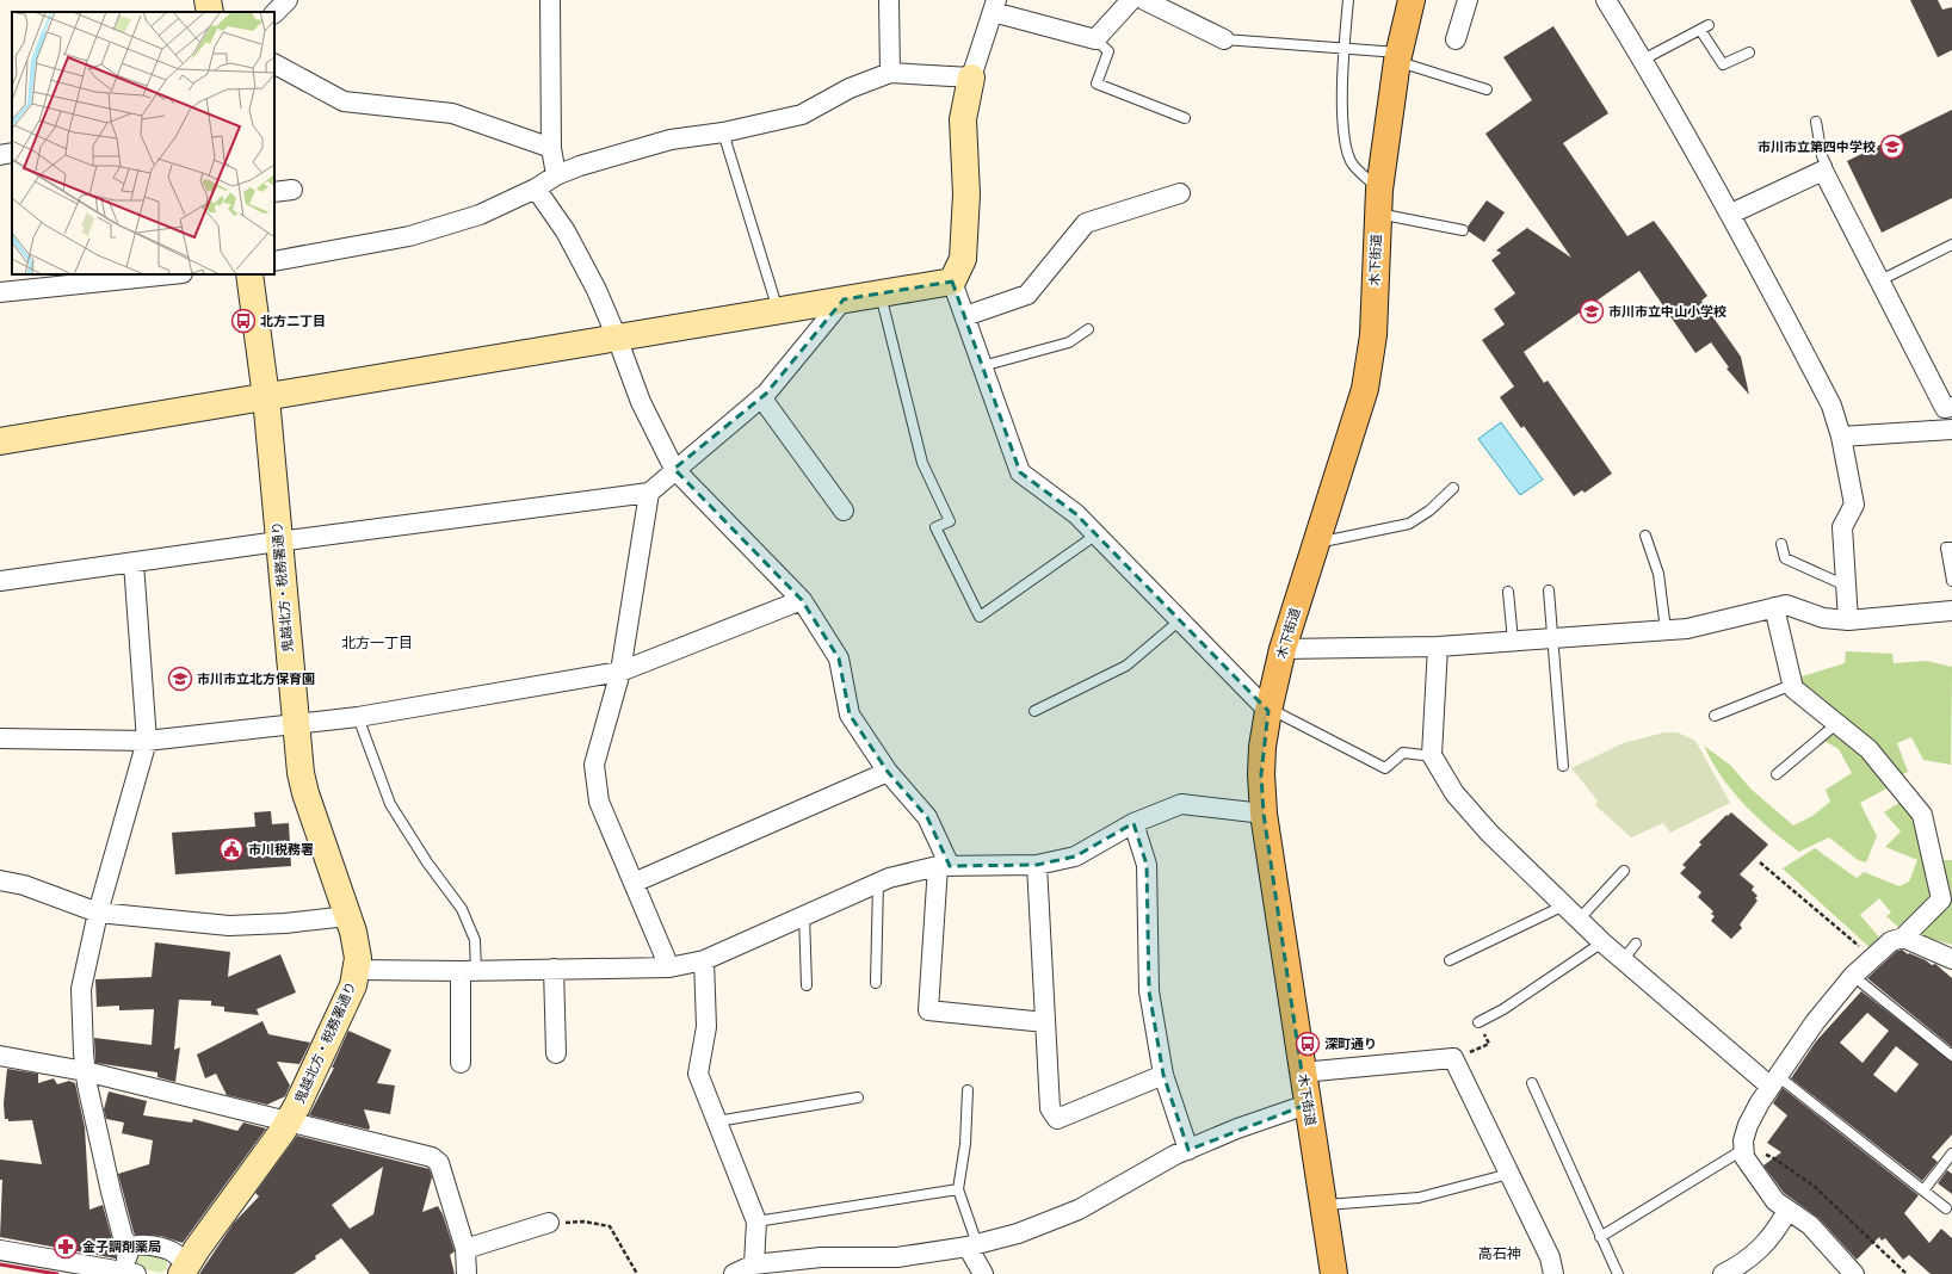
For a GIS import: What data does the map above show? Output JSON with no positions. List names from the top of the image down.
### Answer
{
  "streets": {
    "main road": ["木下街道"],
    "street": ["鬼越北方・税務署通り"]
  },
  "districts": ["北方一丁目", "高石神"],
  "places": {
    "school or university": ["市川市立第四中学校", "市川市立中山小学校", "市川市立北方保育園"],
    "bus stop": ["北方二丁目", "深町通り"],
    "public building": ["市川税務署"],
    "pharmacy": ["金子調剤薬局"]
  }
}
